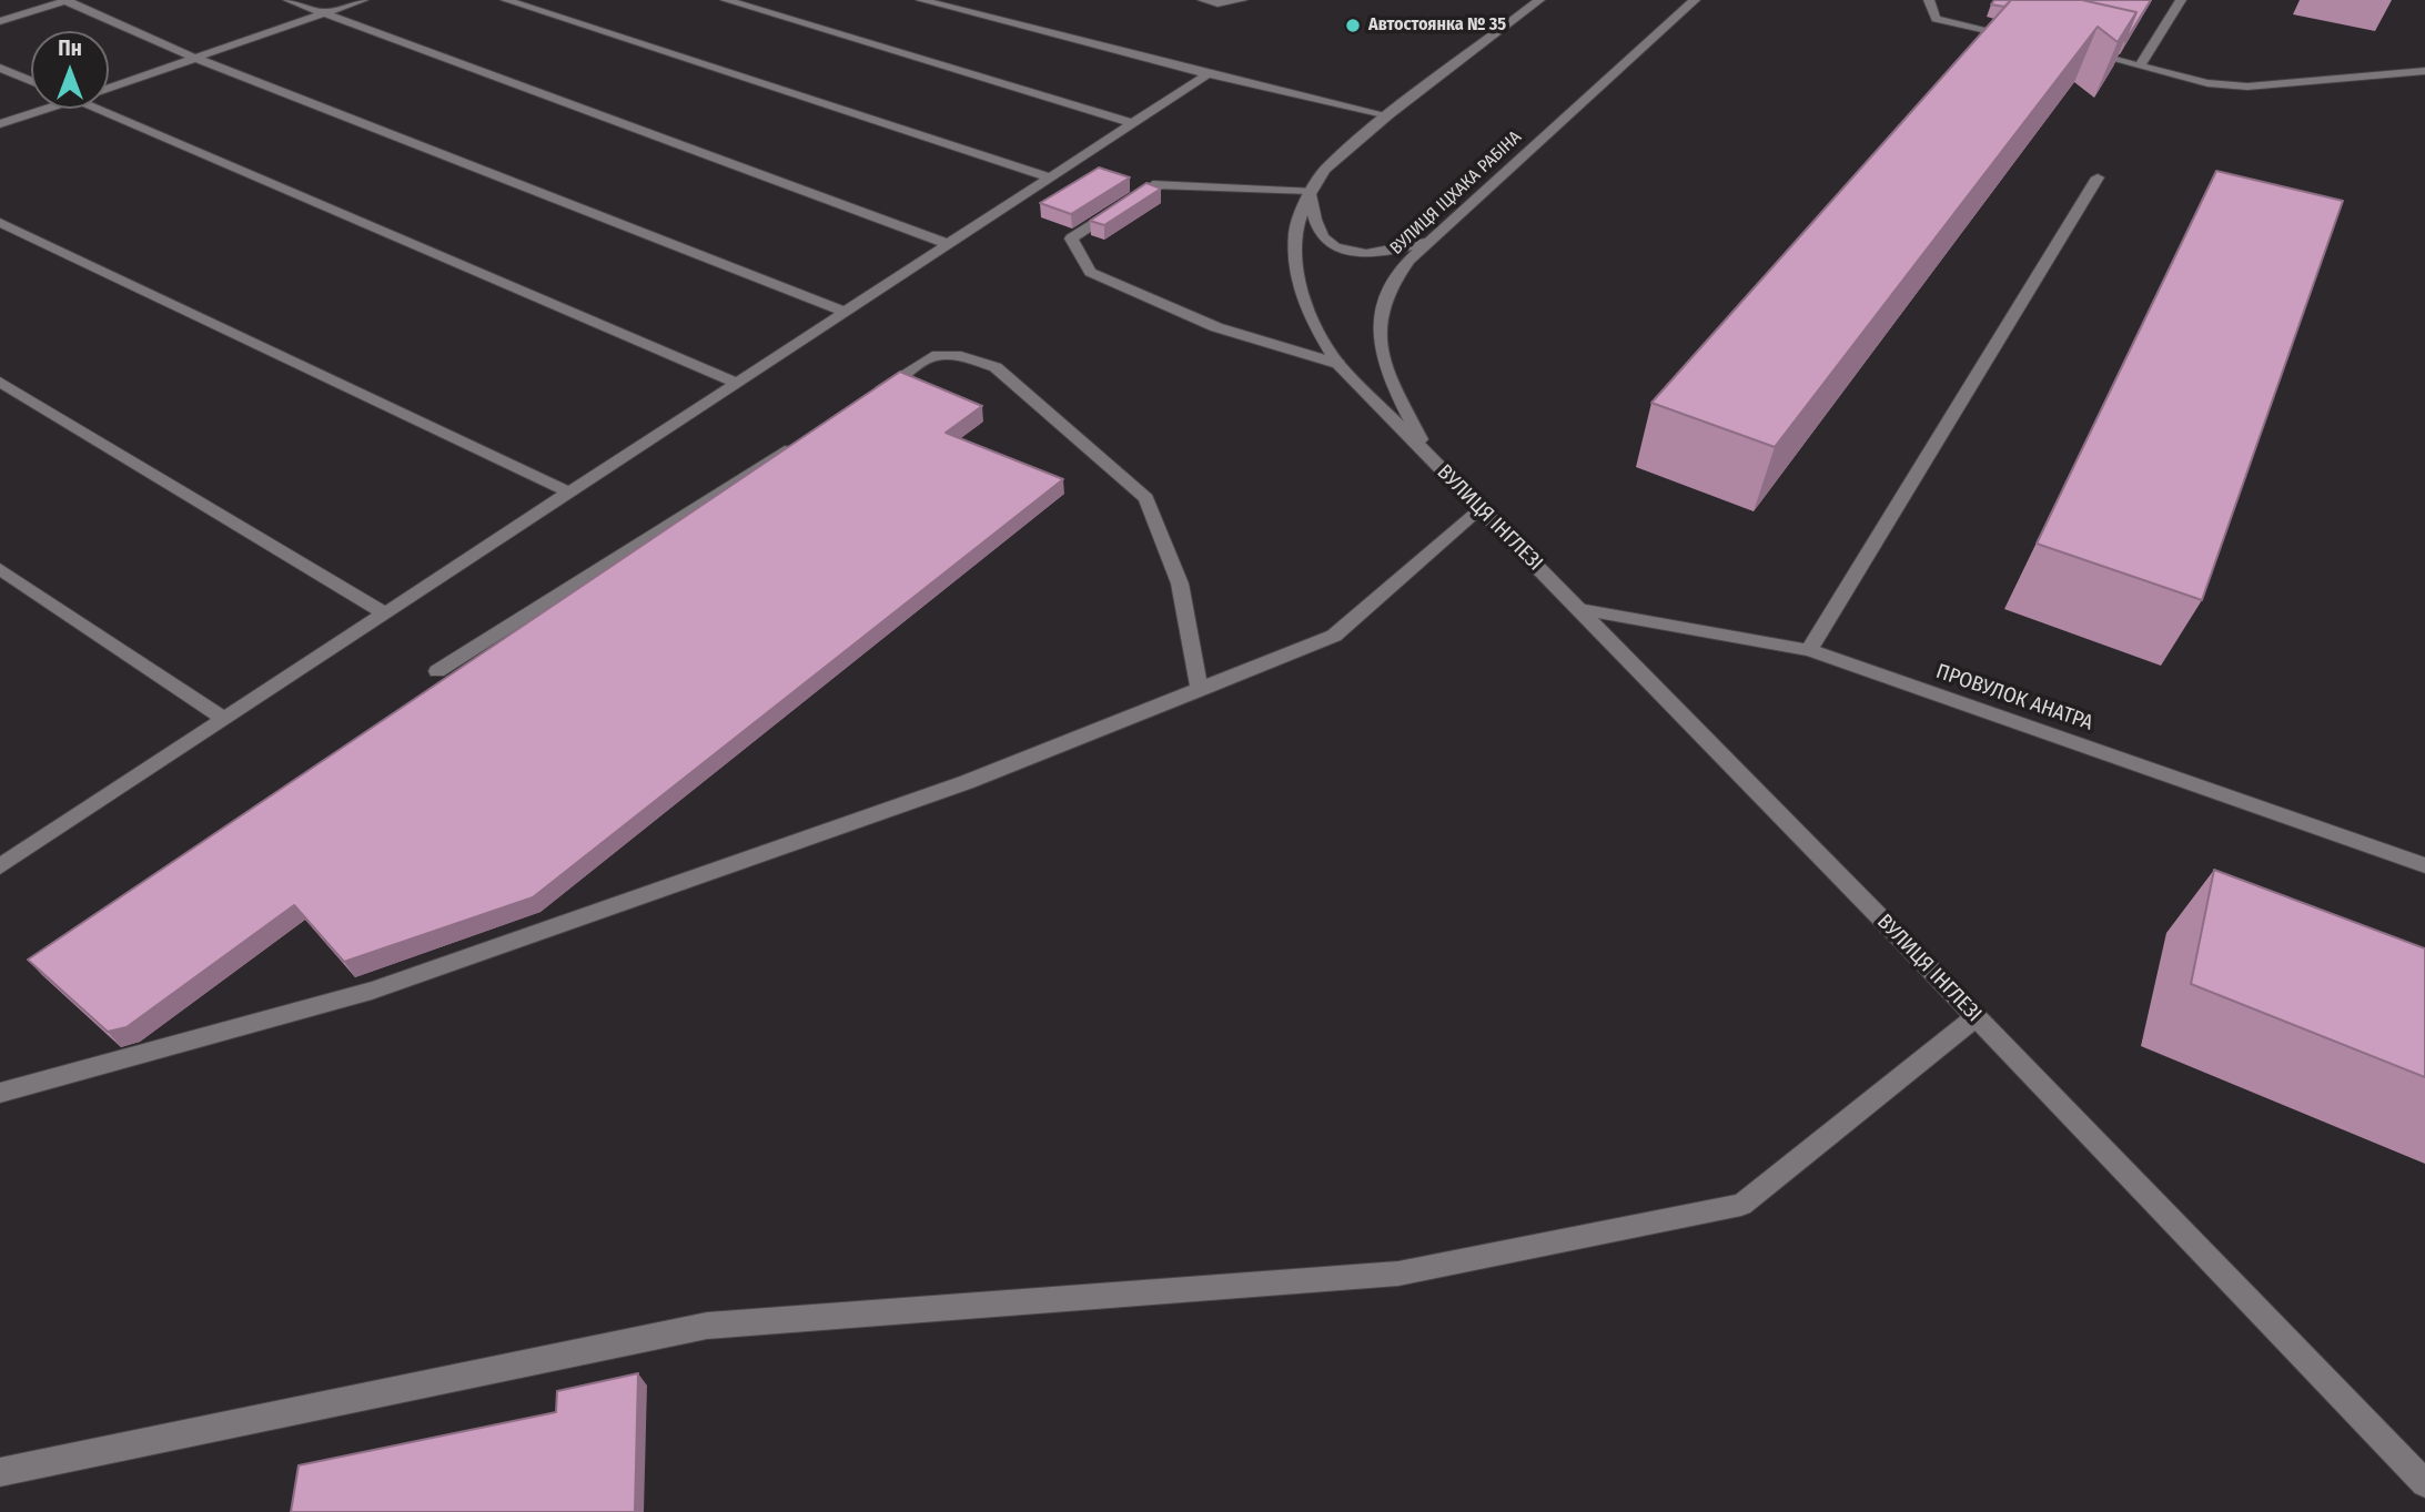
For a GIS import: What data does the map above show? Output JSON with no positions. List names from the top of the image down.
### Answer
{
  "streets": {
    "main road": ["ВУЛИЦЯ ІЦХАКА РАБІНА", "ВУЛИЦЯ ІНГЛЕЗІ", "ПРОВУЛОК АНАТРА"]
  },
  "crossings": [
    ["ВУЛИЦЯ ІЦХАКА РАБІНА", "ВУЛИЦЯ ІНГЛЕЗІ"],
    ["ВУЛИЦЯ ІНГЛЕЗІ", "ПРОВУЛОК АНАТРА"]
  ],
  "places": ["Автостоянка № 35"],
  "north": "top"
}
